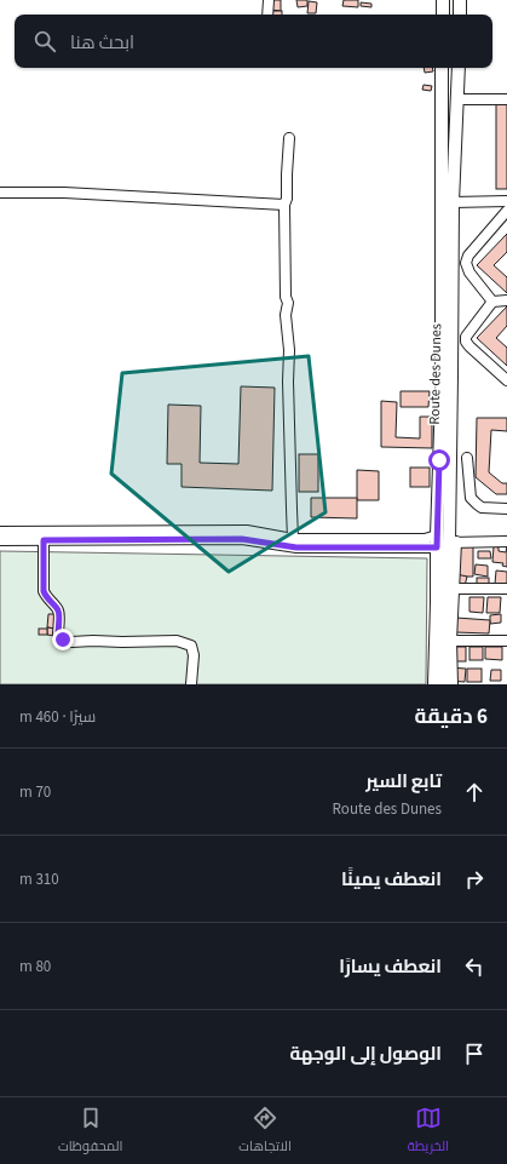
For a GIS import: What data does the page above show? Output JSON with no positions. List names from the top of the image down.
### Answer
{
  "streets": {
    "main road": ["Route des Dunes"]
  },
  "page": {
    "search": "ابحث هنا",
    "heading": ["6 دقيقة", "سيرًا · 460 m"],
    "list": [
      ["تابع السير", "Route des Dunes", "70 m"],
      ["انعطف يمينًا", "310 m"],
      ["انعطف يسارًا", "80 m"],
      "الوصول إلى الوجهة"
    ],
    "nav": ["الخريطة", "الاتجاهات", "المحفوظات"]
  }
}
